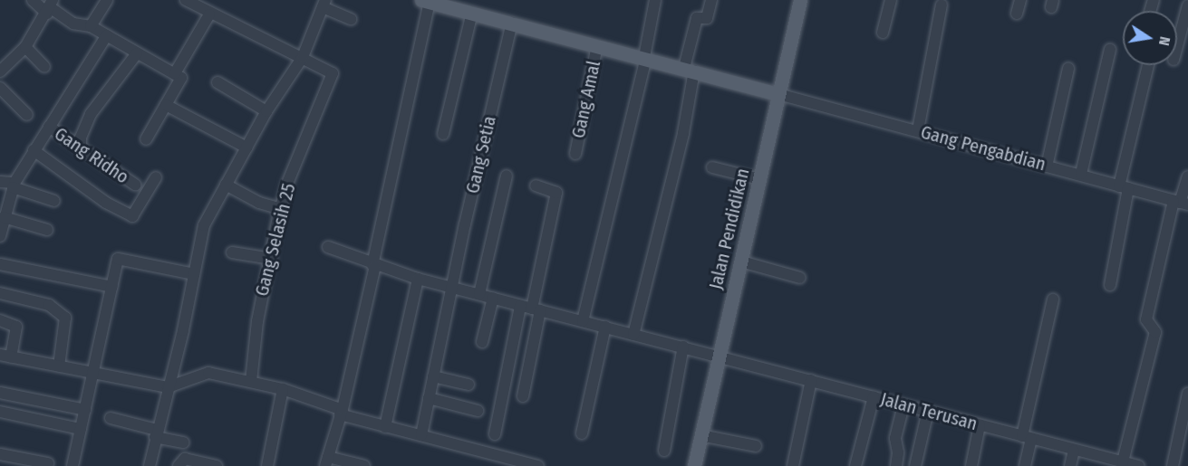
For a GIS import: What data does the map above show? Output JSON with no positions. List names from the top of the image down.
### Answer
{
  "streets": {
    "main road": ["Jalan Pendidikan"],
    "street": [
      "Gang Amal",
      "Gang Pengabdian",
      "Gang Setia",
      "Gang Ridho",
      "Gang Selasih 25",
      "Jalan Terusan"
    ]
  },
  "crossings": [
    ["Gang Pengabdian", "Jalan Pendidikan"],
    ["Gang Setia", "Jalan Terusan"],
    ["Jalan Pendidikan", "Jalan Terusan"]
  ],
  "north": "right"
}
